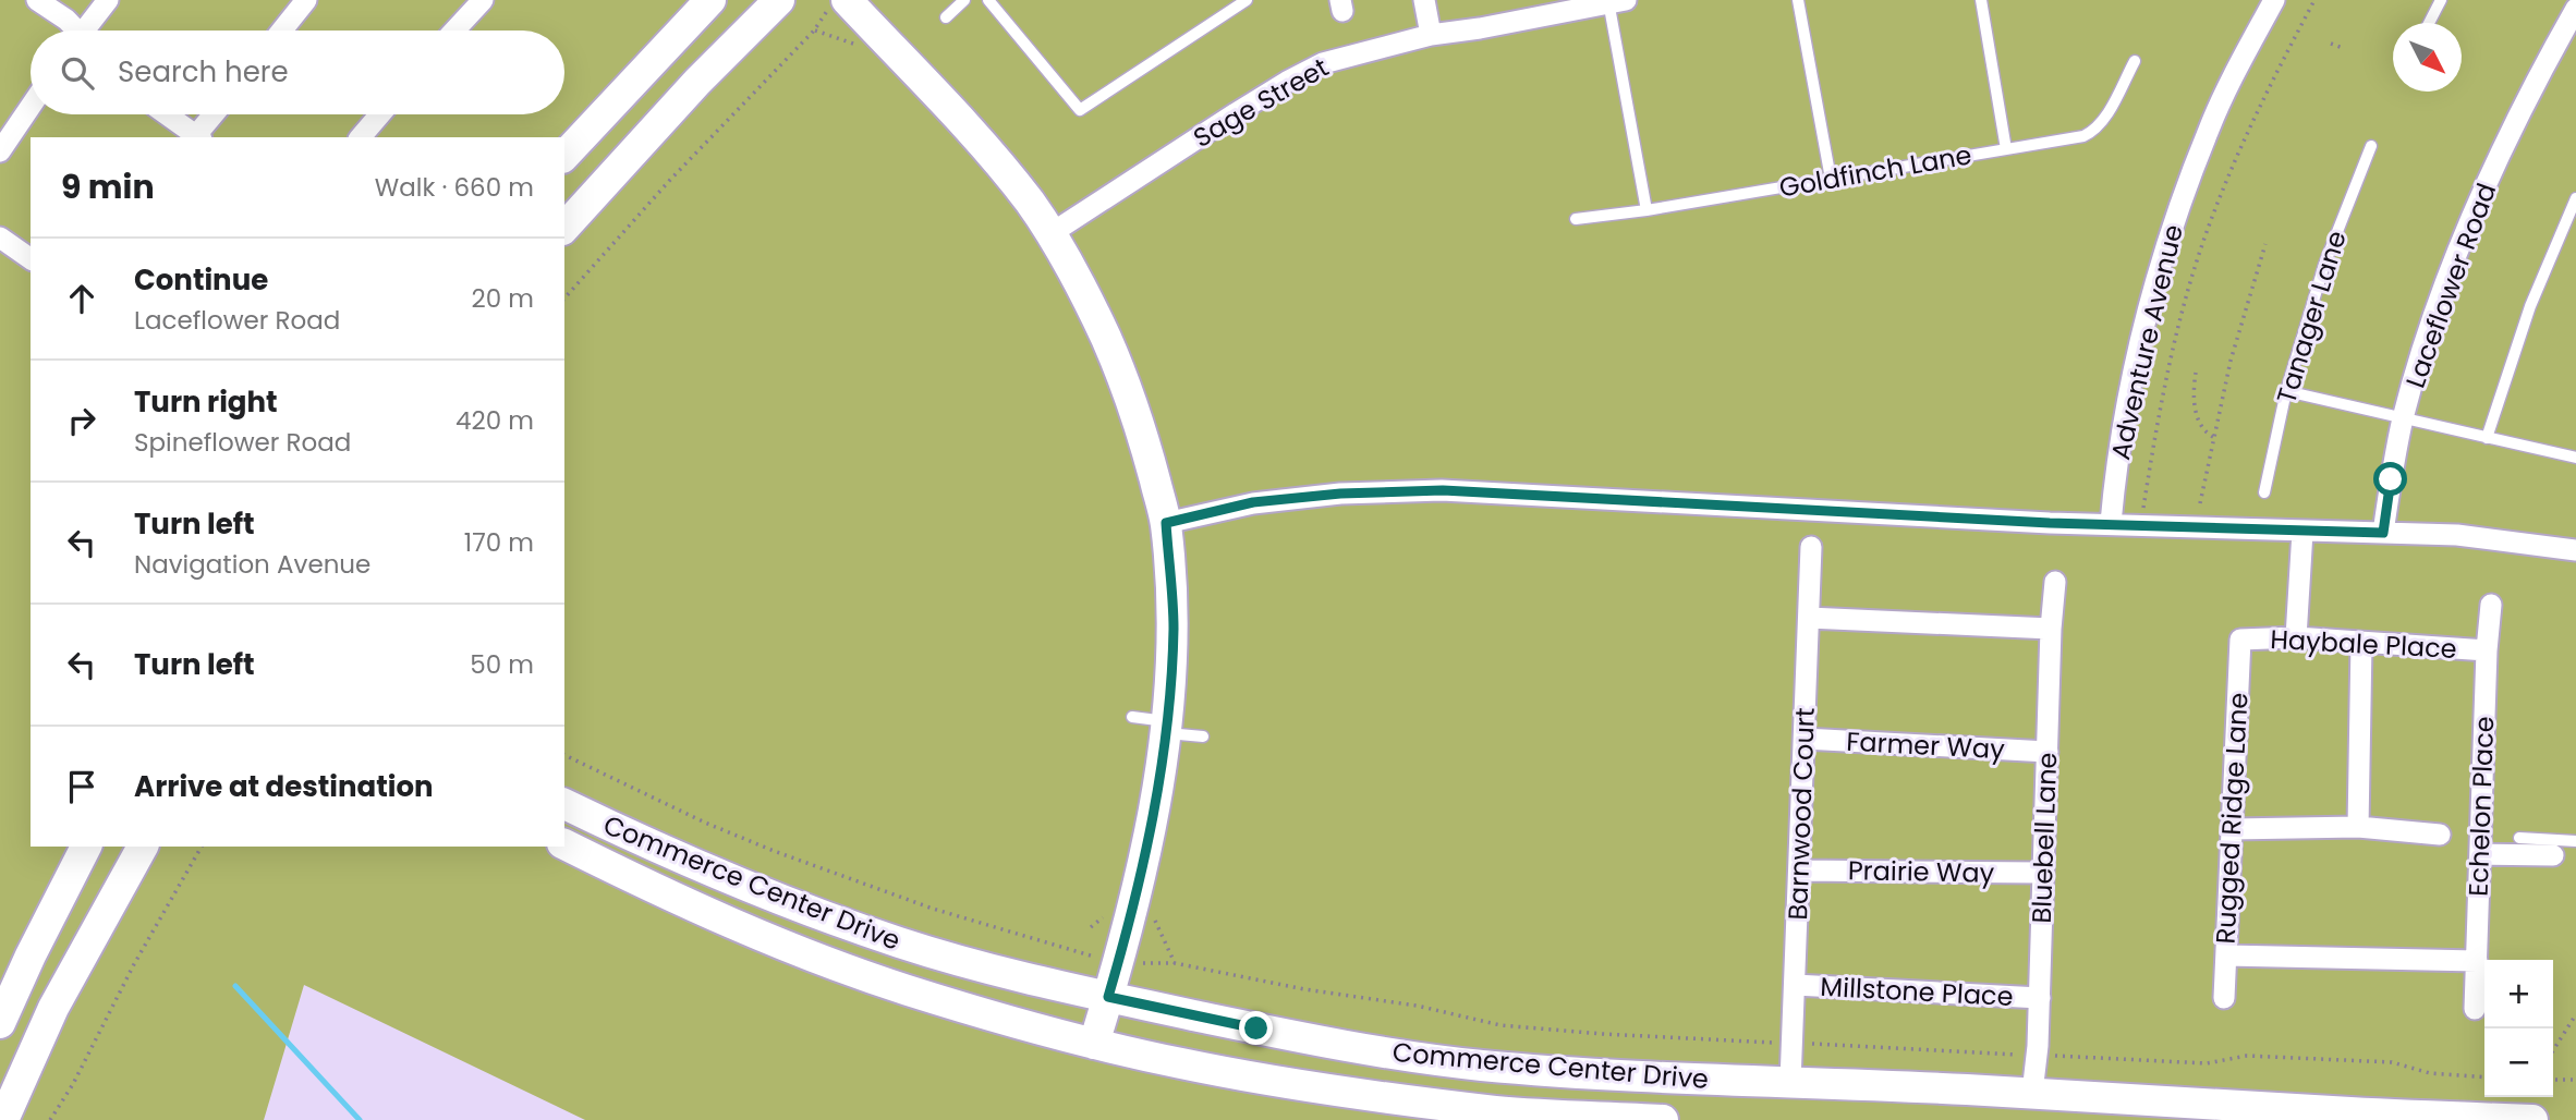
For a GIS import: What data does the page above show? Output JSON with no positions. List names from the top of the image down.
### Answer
{
  "streets": {
    "main road": ["Commerce Center Drive"],
    "street": [
      "Sage Street",
      "Laceflower Road",
      "Adventure Avenue",
      "Haybale Place",
      "Farmer Way",
      "Echelon Place",
      "Barnwood Court",
      "Rugged Ridge Lane",
      "Bluebell Lane",
      "Prairie Way",
      "Millstone Place"
    ],
    "lane": ["Goldfinch Lane", "Tanager Lane"]
  },
  "crossings": [
    ["Haybale Place", "Echelon Place"],
    ["Haybale Place", "Rugged Ridge Lane"],
    ["Farmer Way", "Barnwood Court"],
    ["Farmer Way", "Bluebell Lane"],
    ["Barnwood Court", "Prairie Way"],
    ["Barnwood Court", "Commerce Center Drive"],
    ["Barnwood Court", "Millstone Place"],
    ["Bluebell Lane", "Prairie Way"],
    ["Bluebell Lane", "Commerce Center Drive"],
    ["Bluebell Lane", "Millstone Place"]
  ],
  "north": "bottom right",
  "page": {
    "search": "Search here",
    "heading": ["9 min", "Walk · 660 m"],
    "list": [
      ["Continue", "Laceflower Road", "20 m"],
      ["Turn right", "Spineflower Road", "420 m"],
      ["Turn left", "Navigation Avenue", "170 m"],
      ["Turn left", "50 m"],
      "Arrive at destination"
    ],
    "map_buttons": ["+", "−"]
  }
}
